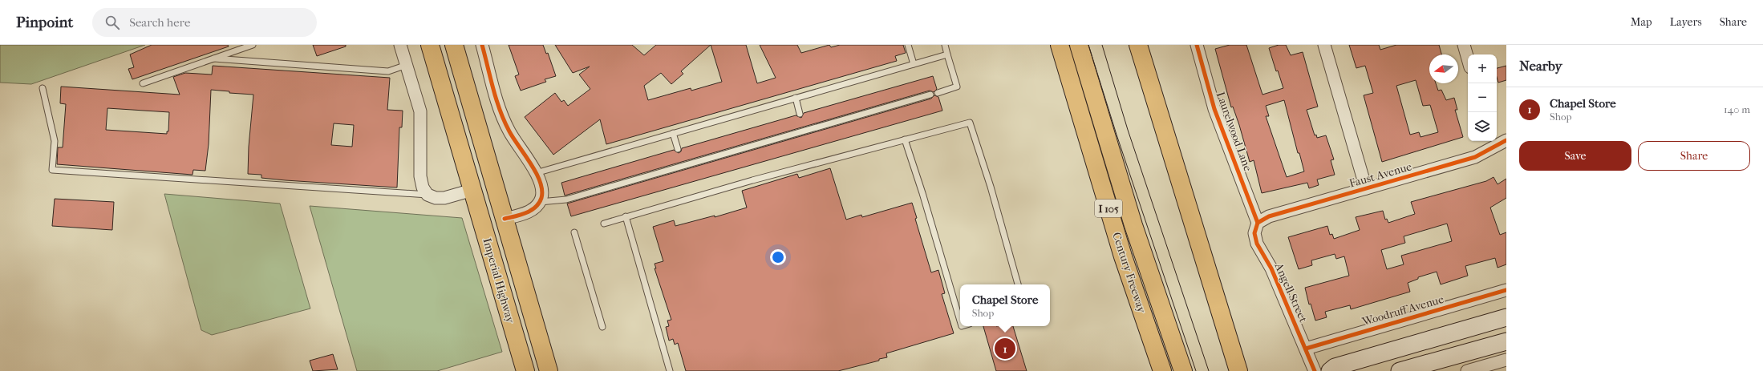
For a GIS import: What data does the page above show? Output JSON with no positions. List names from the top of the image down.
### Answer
{
  "streets": {
    "main road": ["I 105", "Century Freeway", "Imperial Highway"],
    "street": [
      "Laurelwood Lane",
      "Faust Avenue",
      "Angell Street",
      "Woodruff Avenue"
    ]
  },
  "crossings": [
    ["Laurelwood Lane", "Faust Avenue"],
    ["Laurelwood Lane", "Angell Street"],
    ["Faust Avenue", "Angell Street"],
    ["Angell Street", "Woodruff Avenue"]
  ],
  "north": "left",
  "page": {
    "header": "Pinpoint",
    "search": "Search here",
    "nav": ["Map", "Layers", "Share"],
    "heading": "Nearby",
    "map_buttons": ["+", "−"],
    "list": [
      {
        "mark": "1",
        "name": "Chapel Store",
        "note": "Shop",
        "value": "140 m"
      }
    ],
    "buttons": ["Save", "Share"],
    "popup": ["Chapel Store", "Shop"],
    "pins": "1"
  }
}
